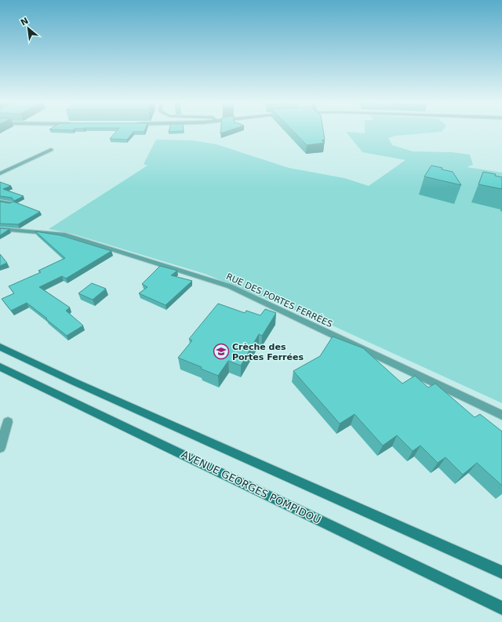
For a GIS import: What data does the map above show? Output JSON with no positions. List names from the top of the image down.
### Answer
{
  "streets": {
    "main road": ["AVENUE GEORGES POMPIDOU"],
    "street": ["RUE DES PORTES FERRÉES"]
  },
  "places": {
    "school or university": ["Crèche des Portes Ferrées"]
  },
  "north": "top left"
}
